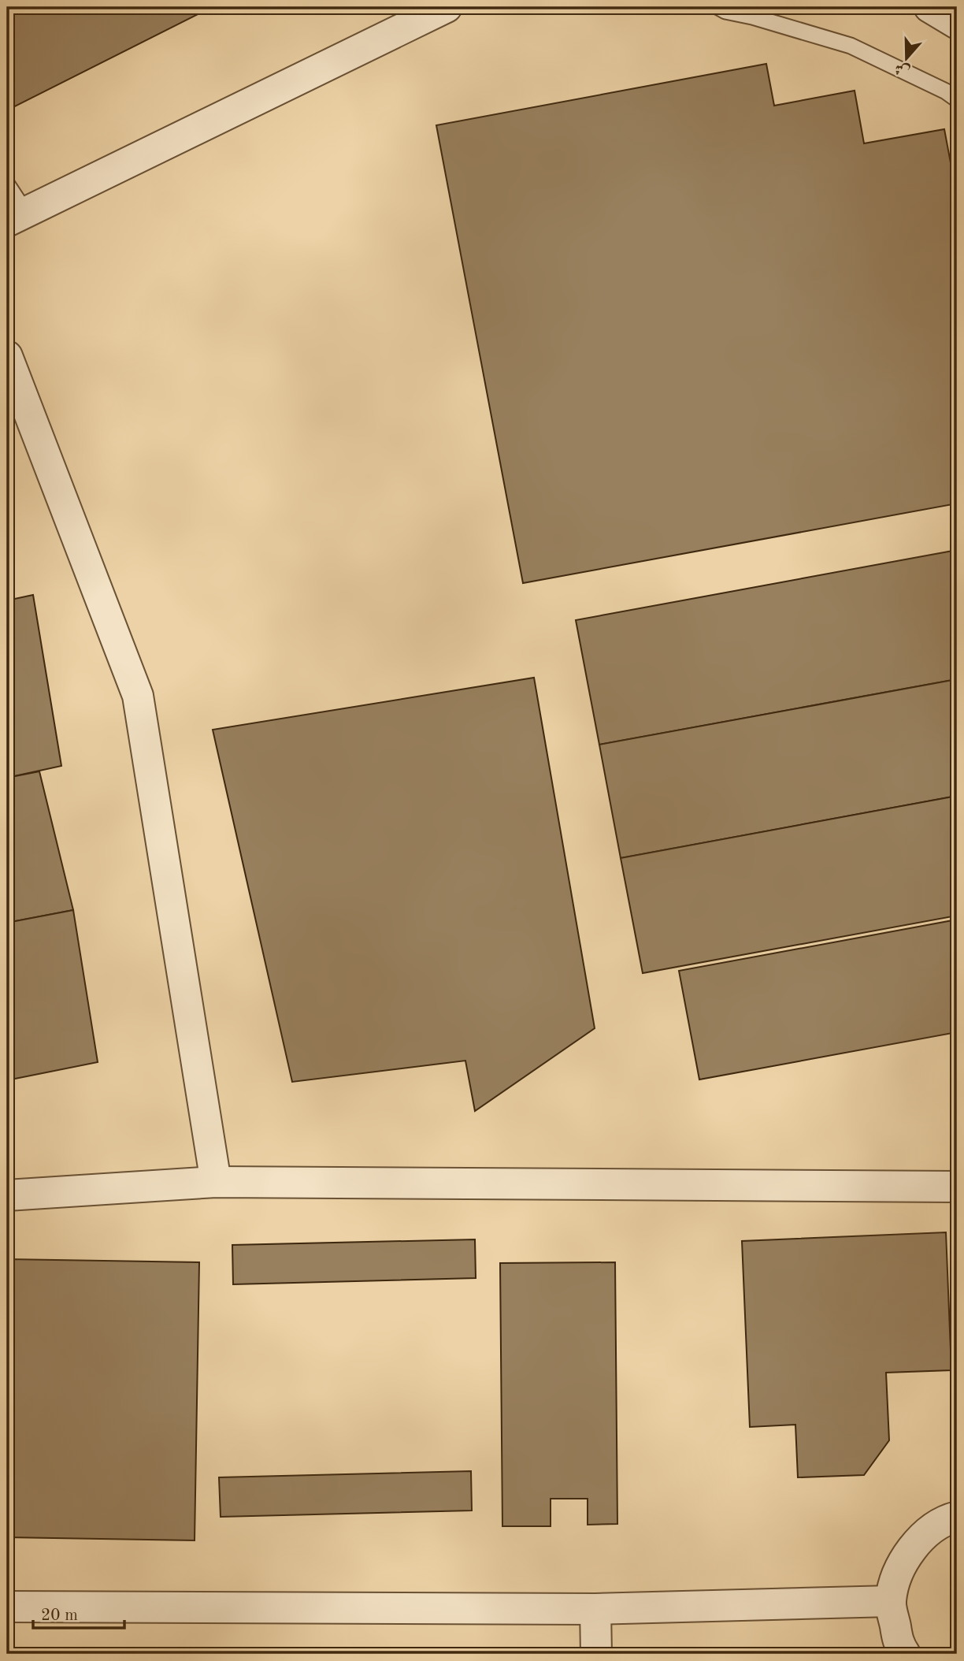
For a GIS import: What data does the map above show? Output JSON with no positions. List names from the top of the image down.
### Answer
{
  "scale_bar": "20 m",
  "north": "bottom"
}
